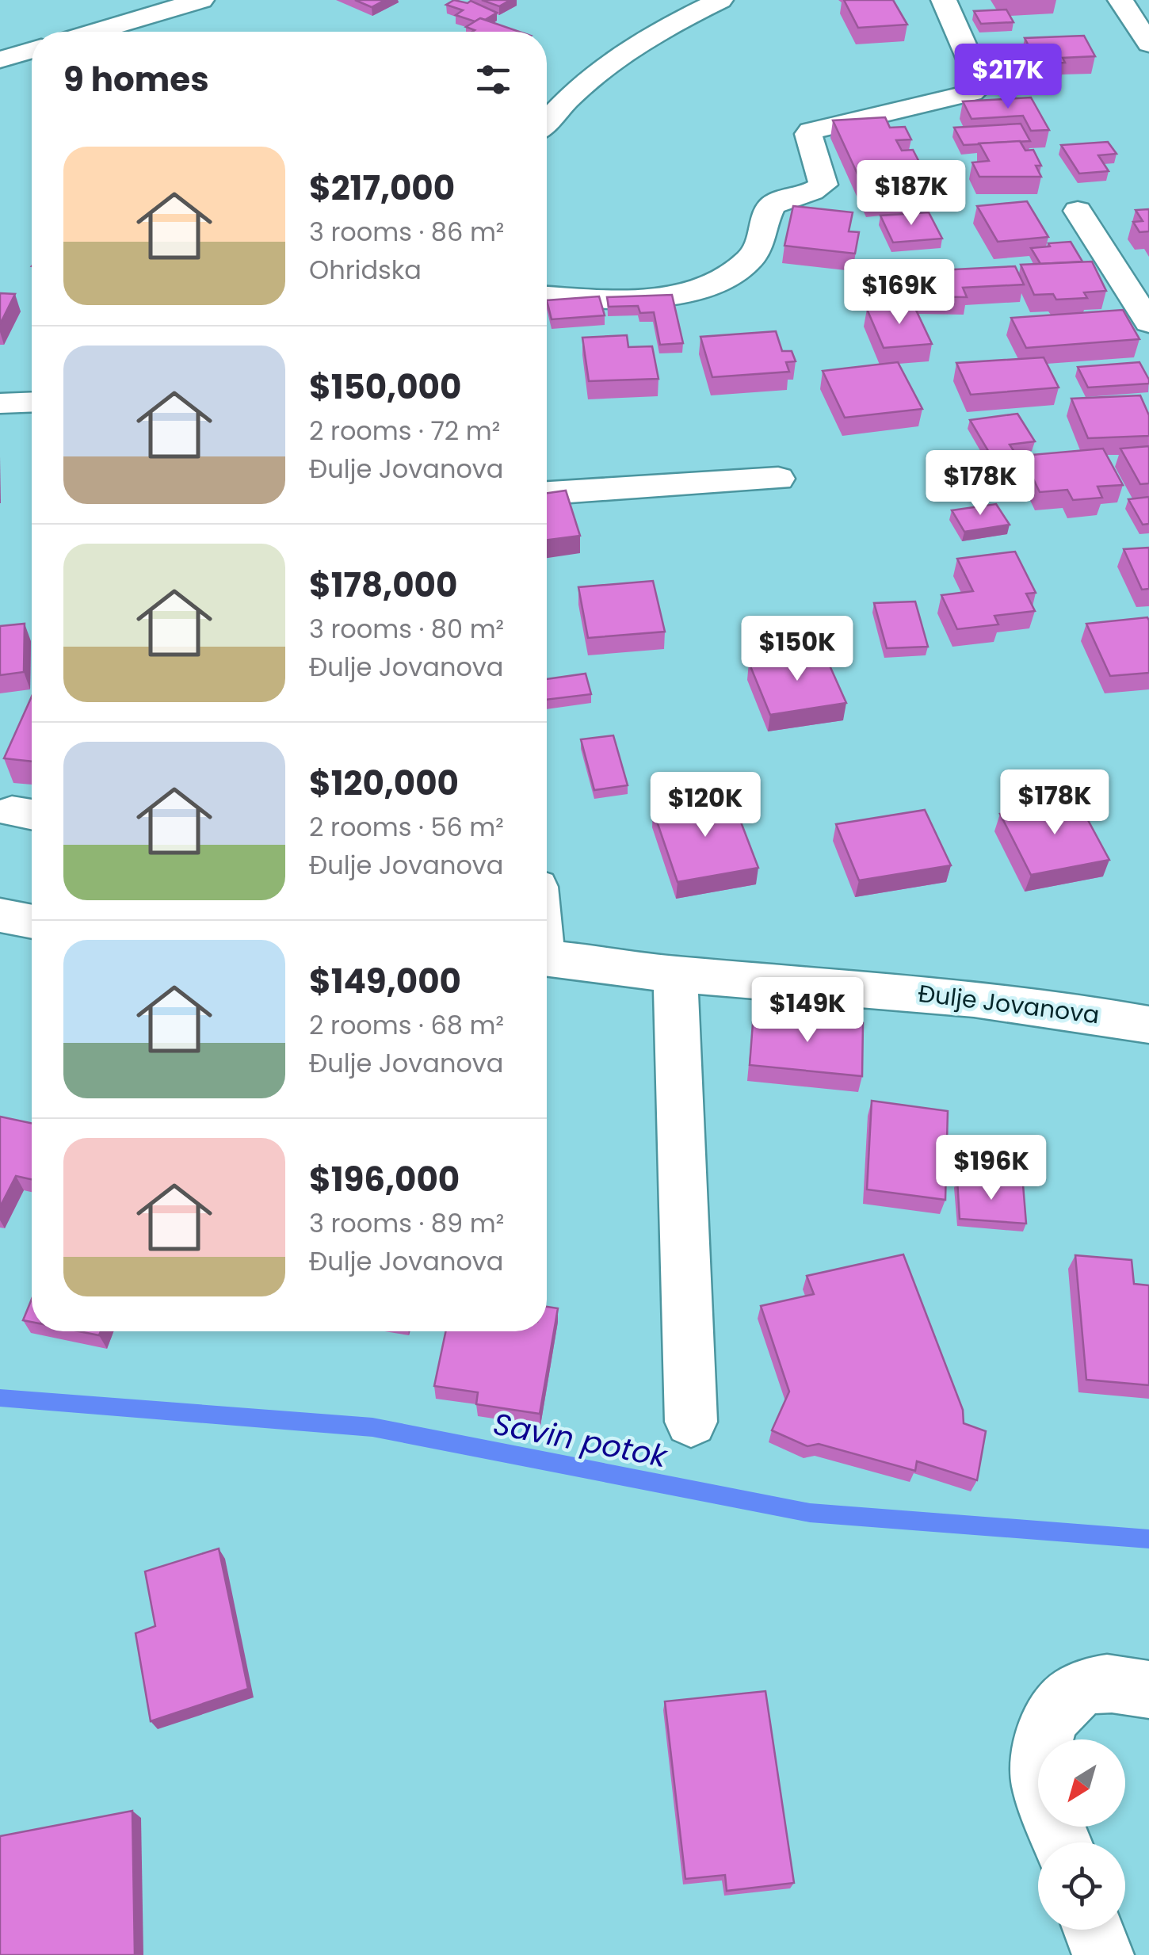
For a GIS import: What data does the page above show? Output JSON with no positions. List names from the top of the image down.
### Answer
{
  "streets": {
    "street": ["Đulje Jovanova"]
  },
  "water": ["Savin potok"],
  "north": "bottom left",
  "page": {
    "heading": "9 homes",
    "price": [
      "$217K",
      "$187K",
      "$169K",
      "$178K",
      "$150K",
      "$178K",
      "$120K",
      "$149K",
      "$196K"
    ],
    "list": [
      {
        "name": "$217,000",
        "note": "3 rooms · 86 m² · Ohridska"
      },
      {
        "name": "$150,000",
        "note": "2 rooms · 72 m² · Đulje Jovanova"
      },
      {
        "name": "$178,000",
        "note": "3 rooms · 80 m² · Đulje Jovanova"
      },
      {
        "name": "$120,000",
        "note": "2 rooms · 56 m² · Đulje Jovanova"
      },
      {
        "name": "$149,000",
        "note": "2 rooms · 68 m² · Đulje Jovanova"
      },
      {
        "name": "$196,000",
        "note": "3 rooms · 89 m² · Đulje Jovanova"
      }
    ]
  }
}
